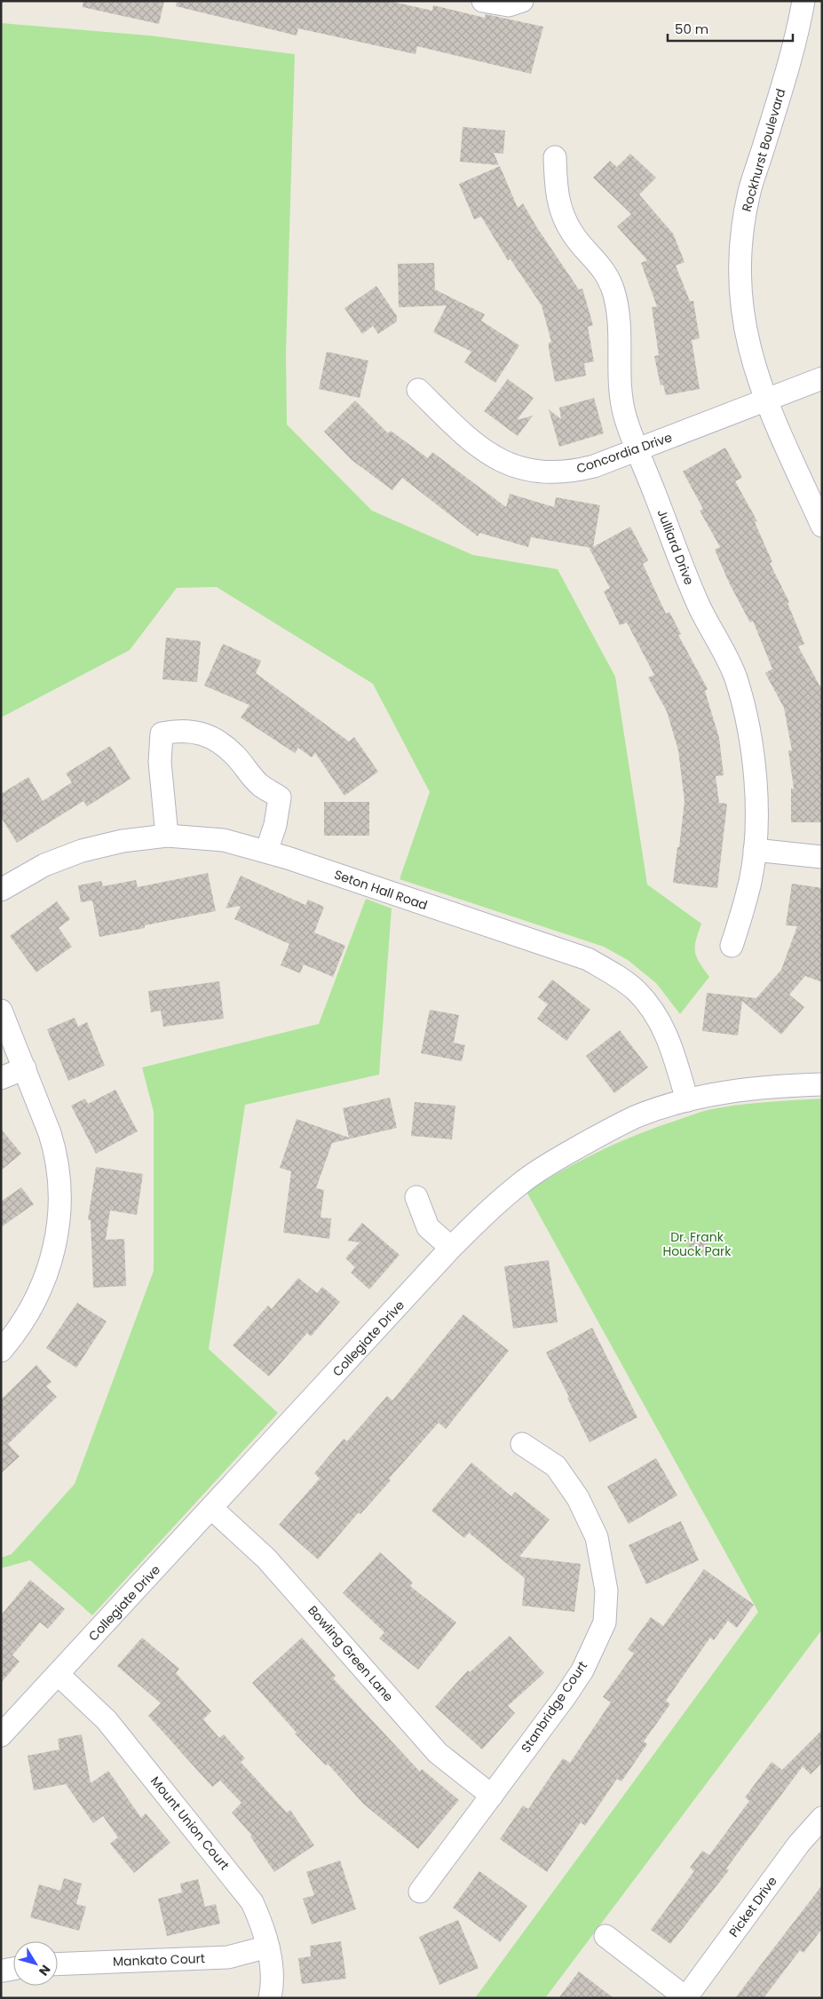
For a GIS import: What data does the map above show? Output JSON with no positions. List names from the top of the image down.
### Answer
{
  "streets": {
    "street": [
      "Rockhurst Boulevard",
      "Concordia Drive",
      "Julliard Drive",
      "Seton Hall Road",
      "Collegiate Drive",
      "Bowling Green Lane",
      "Stanbridge Court",
      "Mount Union Court",
      "Picket Drive",
      "Mankato Court"
    ]
  },
  "crossings": [
    ["Rockhurst Boulevard", "Concordia Drive"],
    ["Concordia Drive", "Julliard Drive"],
    ["Seton Hall Road", "Collegiate Drive"],
    ["Collegiate Drive", "Bowling Green Lane"],
    ["Collegiate Drive", "Mount Union Court"],
    ["Bowling Green Lane", "Stanbridge Court"],
    ["Mount Union Court", "Mankato Court"]
  ],
  "parks": ["Dr. Frank Houck Park"],
  "scale_bar": "50 m",
  "north": "bottom right"
}
